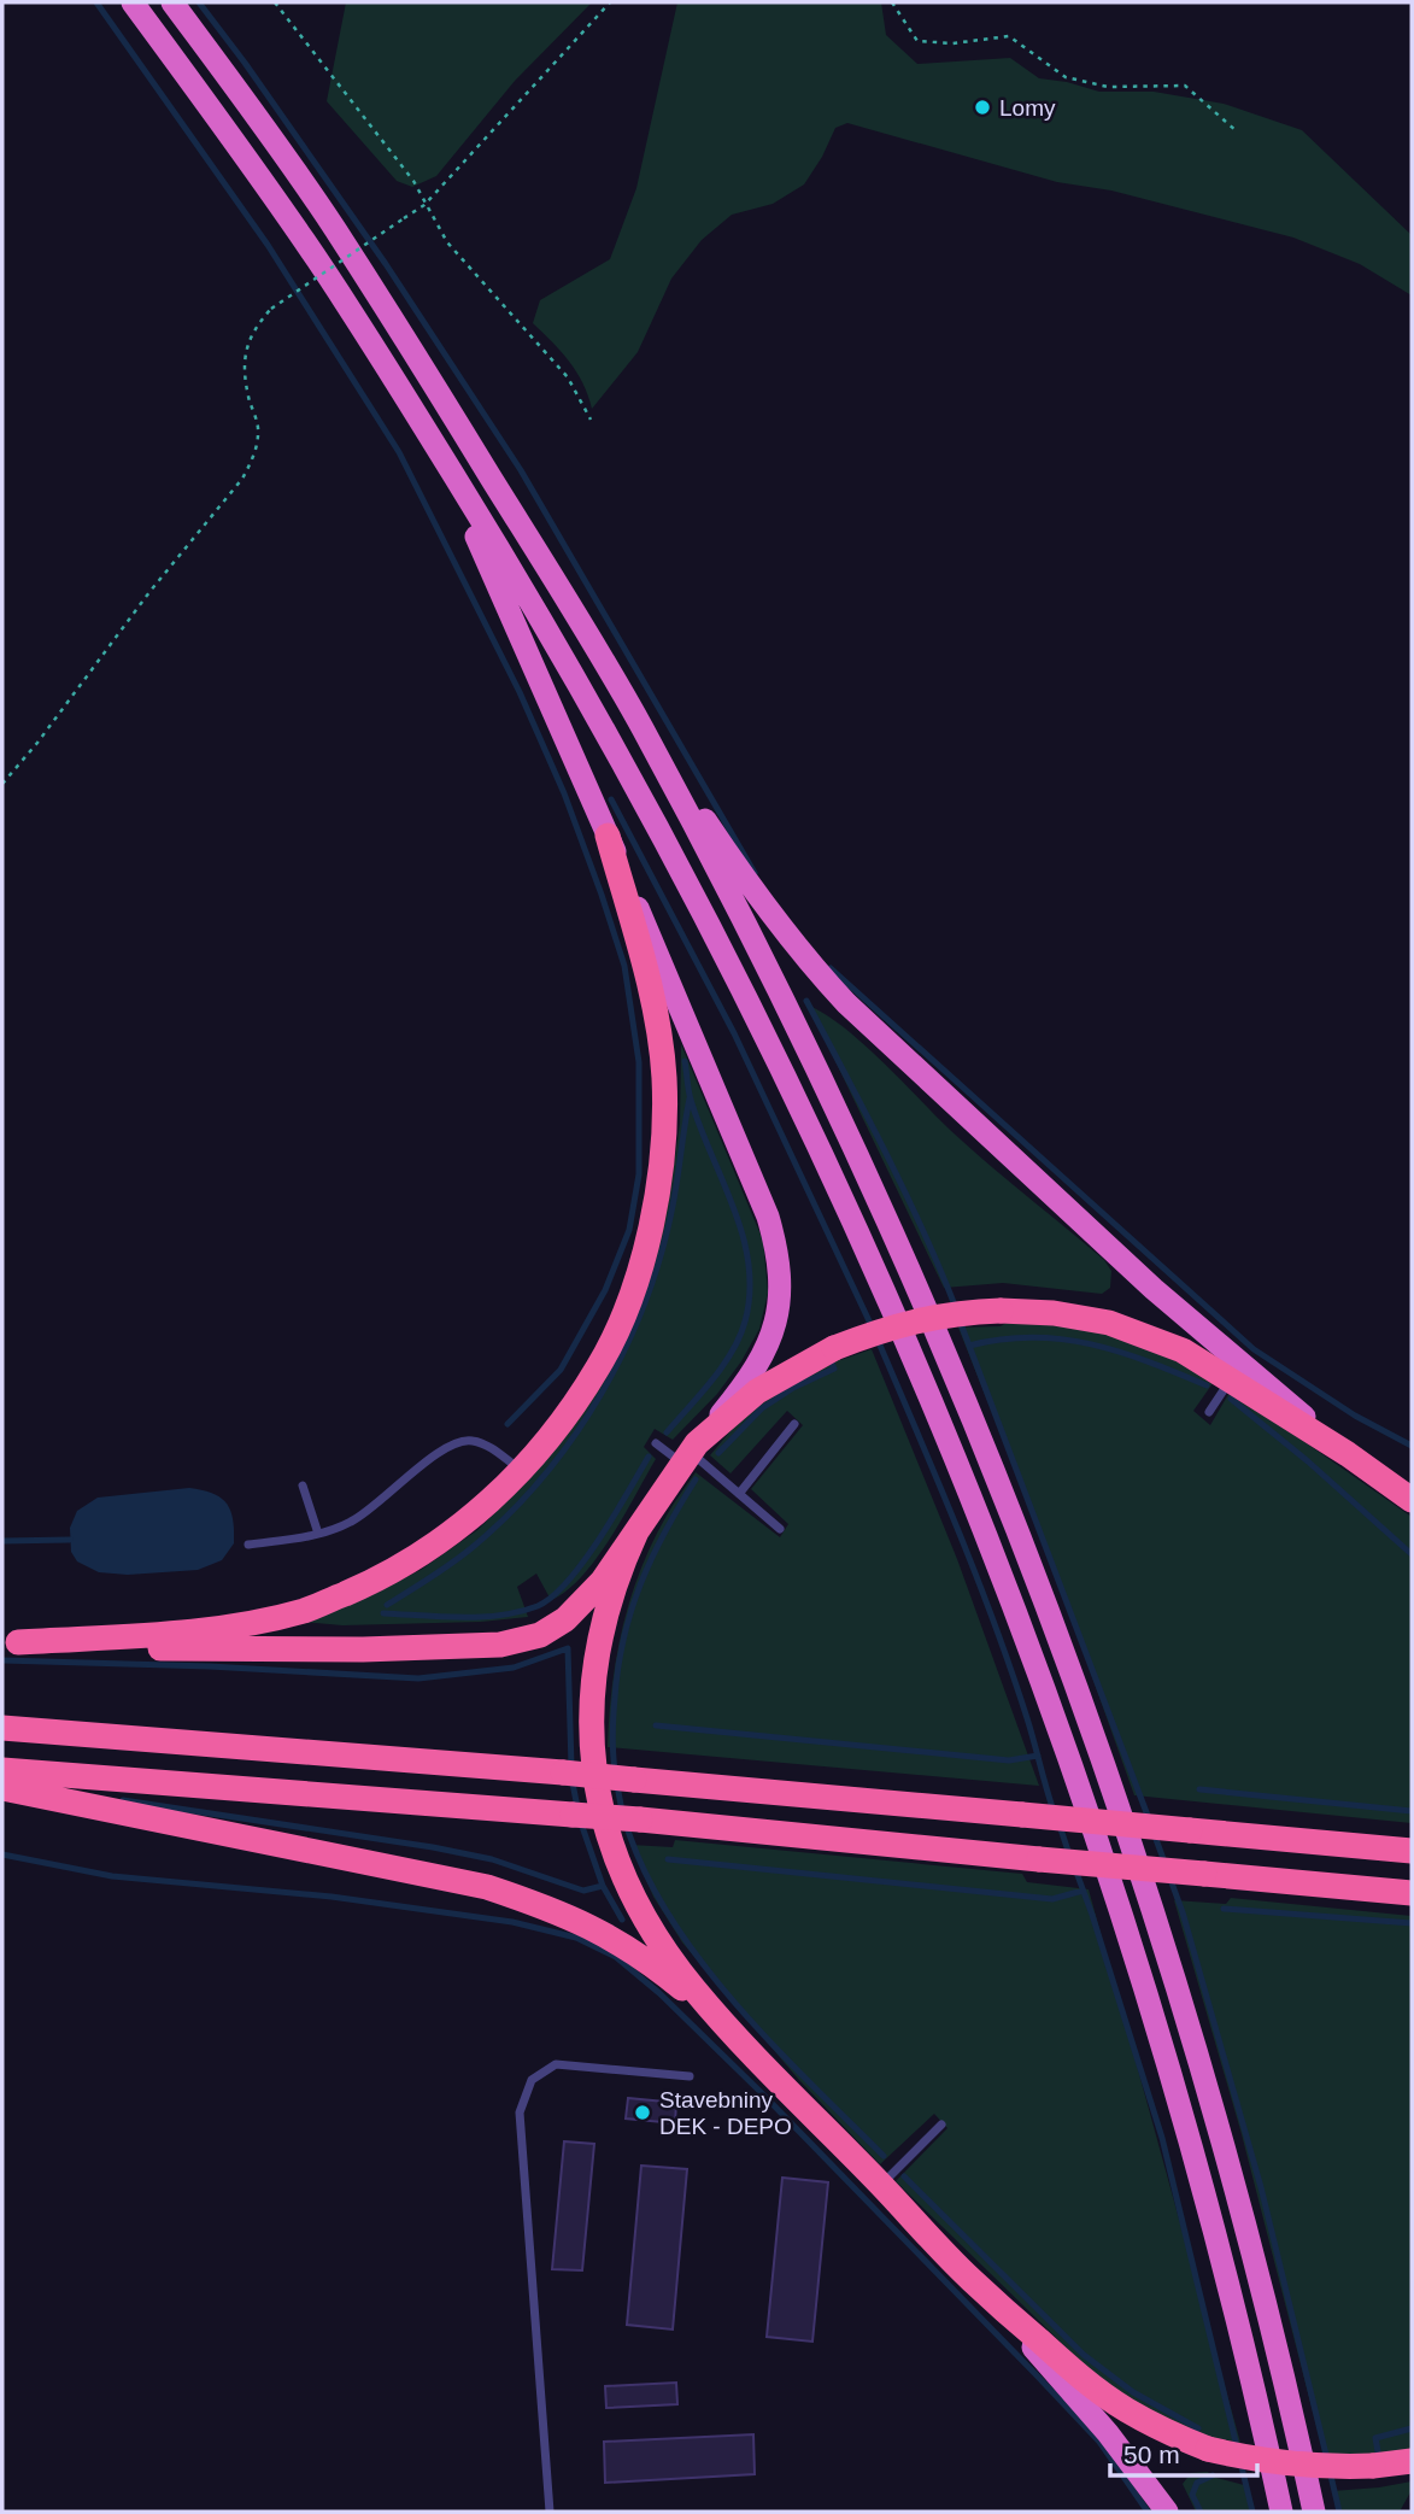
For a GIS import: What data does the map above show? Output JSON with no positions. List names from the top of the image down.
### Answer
{
  "places": ["Lomy", "Stavebniny DEK - DEPO"],
  "scale_bar": "50 m"
}
